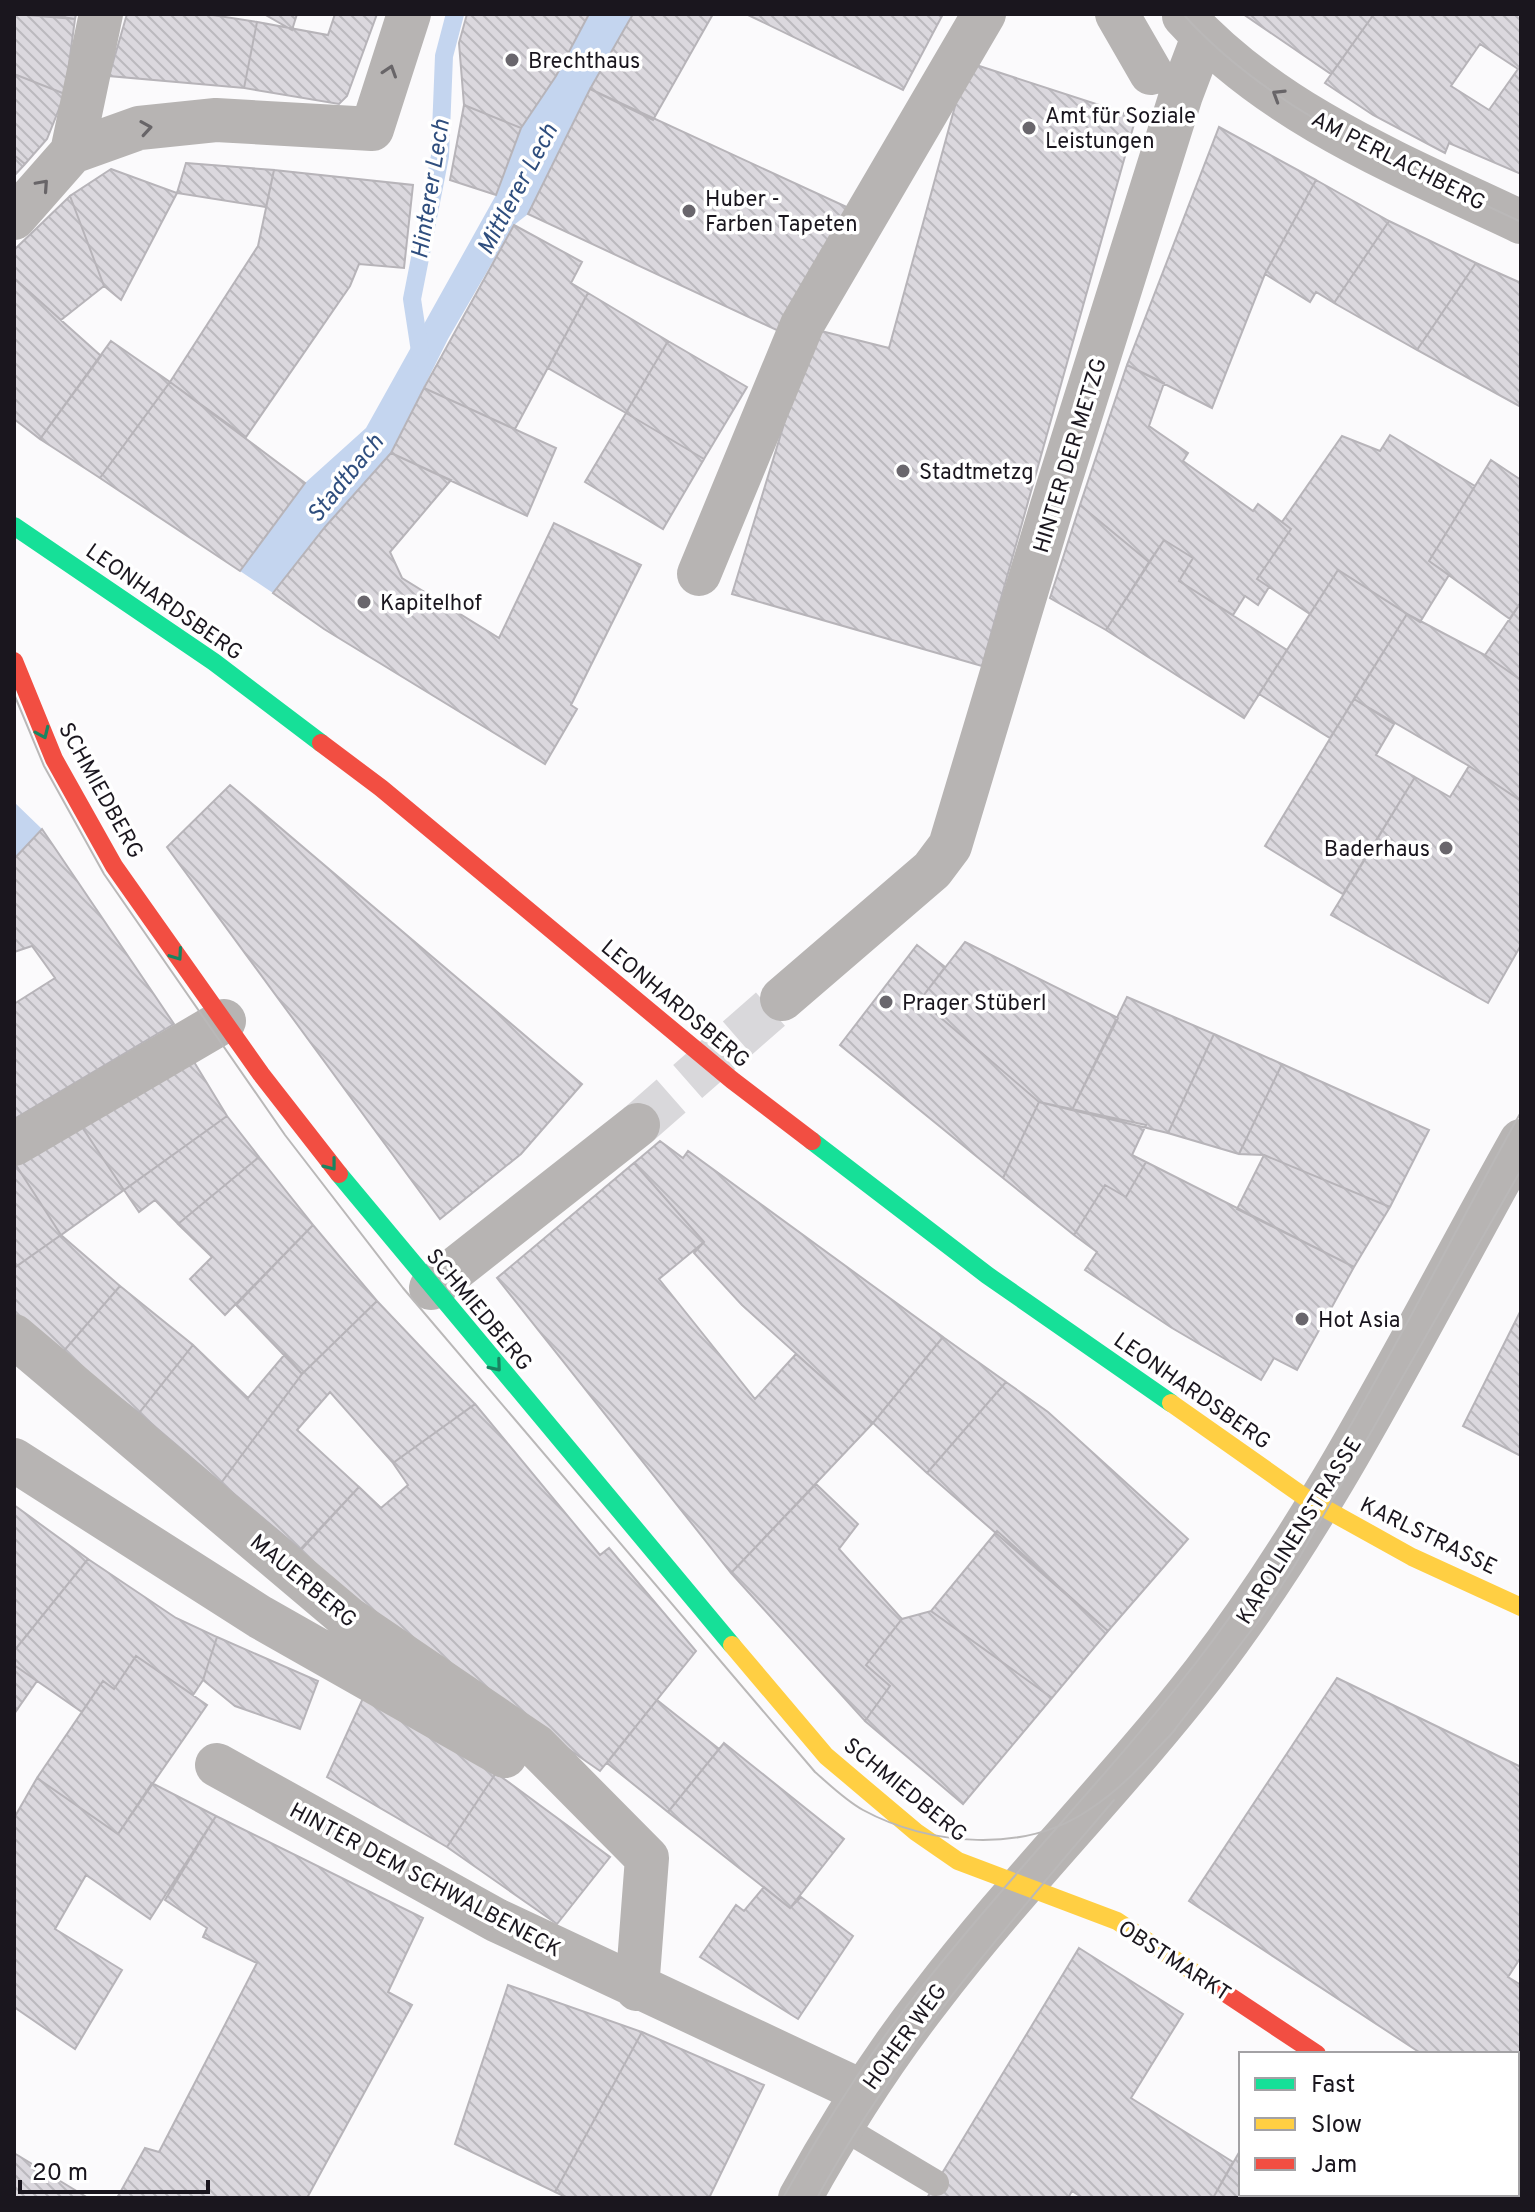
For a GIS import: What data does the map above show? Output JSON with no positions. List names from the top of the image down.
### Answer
{
  "streets": {
    "street": [
      "AM PERLACHBERG",
      "HINTER DER METZG",
      "LEONHARDSBERG",
      "SCHMIEDBERG",
      "KAROLINENSTRASSE",
      "KARLSTRASSE",
      "MAUERBERG",
      "HINTER DEM SCHWALBENECK",
      "OBSTMARKT",
      "HOHER WEG"
    ]
  },
  "crossings": [
    ["AM PERLACHBERG", "HINTER DER METZG"],
    ["LEONHARDSBERG", "KAROLINENSTRASSE"],
    ["LEONHARDSBERG", "KARLSTRASSE"],
    ["SCHMIEDBERG", "KAROLINENSTRASSE"],
    ["SCHMIEDBERG", "OBSTMARKT"],
    ["SCHMIEDBERG", "HOHER WEG"],
    ["KAROLINENSTRASSE", "KARLSTRASSE"],
    ["KAROLINENSTRASSE", "OBSTMARKT"],
    ["KAROLINENSTRASSE", "HOHER WEG"],
    ["MAUERBERG", "HINTER DEM SCHWALBENECK"],
    ["HINTER DEM SCHWALBENECK", "HOHER WEG"],
    ["OBSTMARKT", "HOHER WEG"]
  ],
  "one_way": ["AM PERLACHBERG", "SCHMIEDBERG"],
  "water": ["Hinterer Lech", "Mittlerer Lech", "Stadtbach"],
  "places": [
    "Brechthaus",
    "Amt für Soziale Leistungen",
    "Huber - Farben Tapeten",
    "Stadtmetzg",
    "Kapitelhof",
    "Baderhaus",
    "Prager Stüberl",
    "Hot Asia"
  ],
  "legend": ["Fast", "Slow", "Jam"],
  "scale_bar": "20 m"
}
